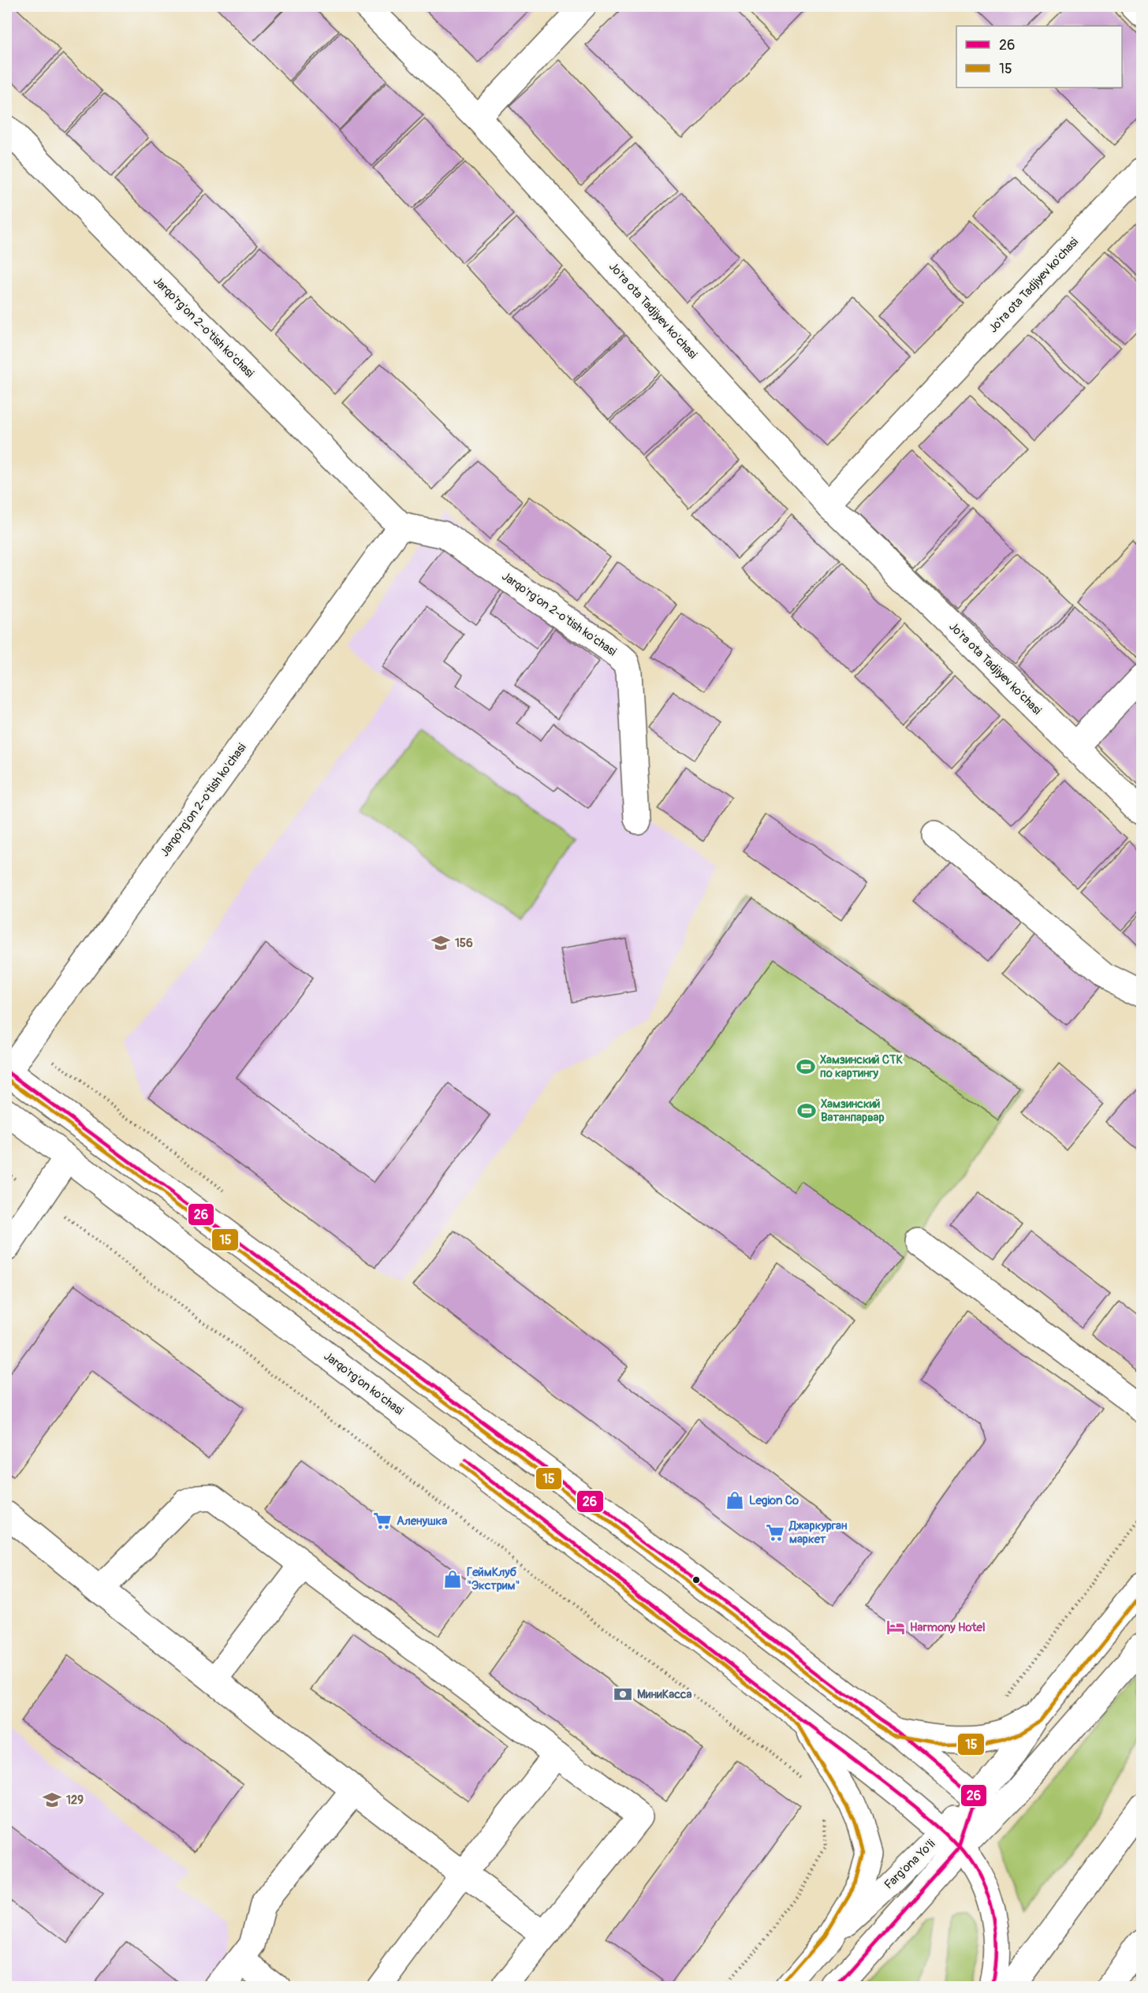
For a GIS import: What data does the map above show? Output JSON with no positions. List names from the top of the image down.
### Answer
{
  "streets": {
    "street": [
      "Jo'ra ota Tadjiyev ko'chasi",
      "Jarqo'rg'on 2-o'tish ko'chasi",
      "Jarqo'rg'on ko'chasi",
      "Farg'ona Yo'li"
    ]
  },
  "crossings": [
    ["Jarqo'rg'on ko'chasi", "Farg'ona Yo'li"]
  ],
  "places": {
    "school or university": ["156", "129"],
    "sports": ["Хамзинский СТК по картингу", "Хамзинский Ватанпарвар"],
    "shop": ["Legion Co", "ГеймКлуб \"Экстрим\""],
    "supermarket": ["Аленушка", "Джаркурган маркет"],
    "hotel": ["Harmony Hotel"],
    "bank": ["МиниКасса"]
  },
  "lines": ["transit line 26", "transit line 15"],
  "legend": ["26", "15"]
}
